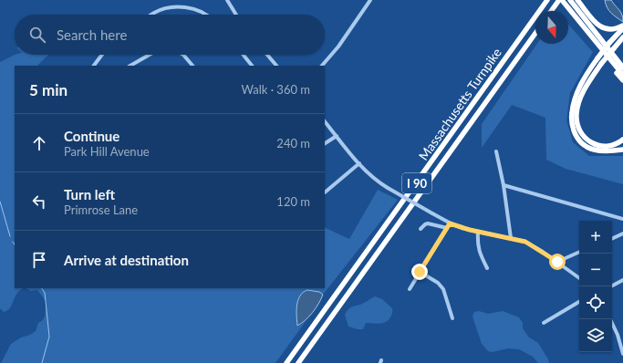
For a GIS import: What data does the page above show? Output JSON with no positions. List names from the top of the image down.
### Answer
{
  "streets": {
    "highway": ["Massachusetts Turnpike", "I 90"]
  },
  "north": "bottom",
  "page": {
    "search": "Search here",
    "heading": ["5 min", "Walk · 360 m"],
    "list": [
      ["Continue", "Park Hill Avenue", "240 m"],
      ["Turn left", "Primrose Lane", "120 m"],
      "Arrive at destination"
    ],
    "map_buttons": ["+", "−"]
  }
}
